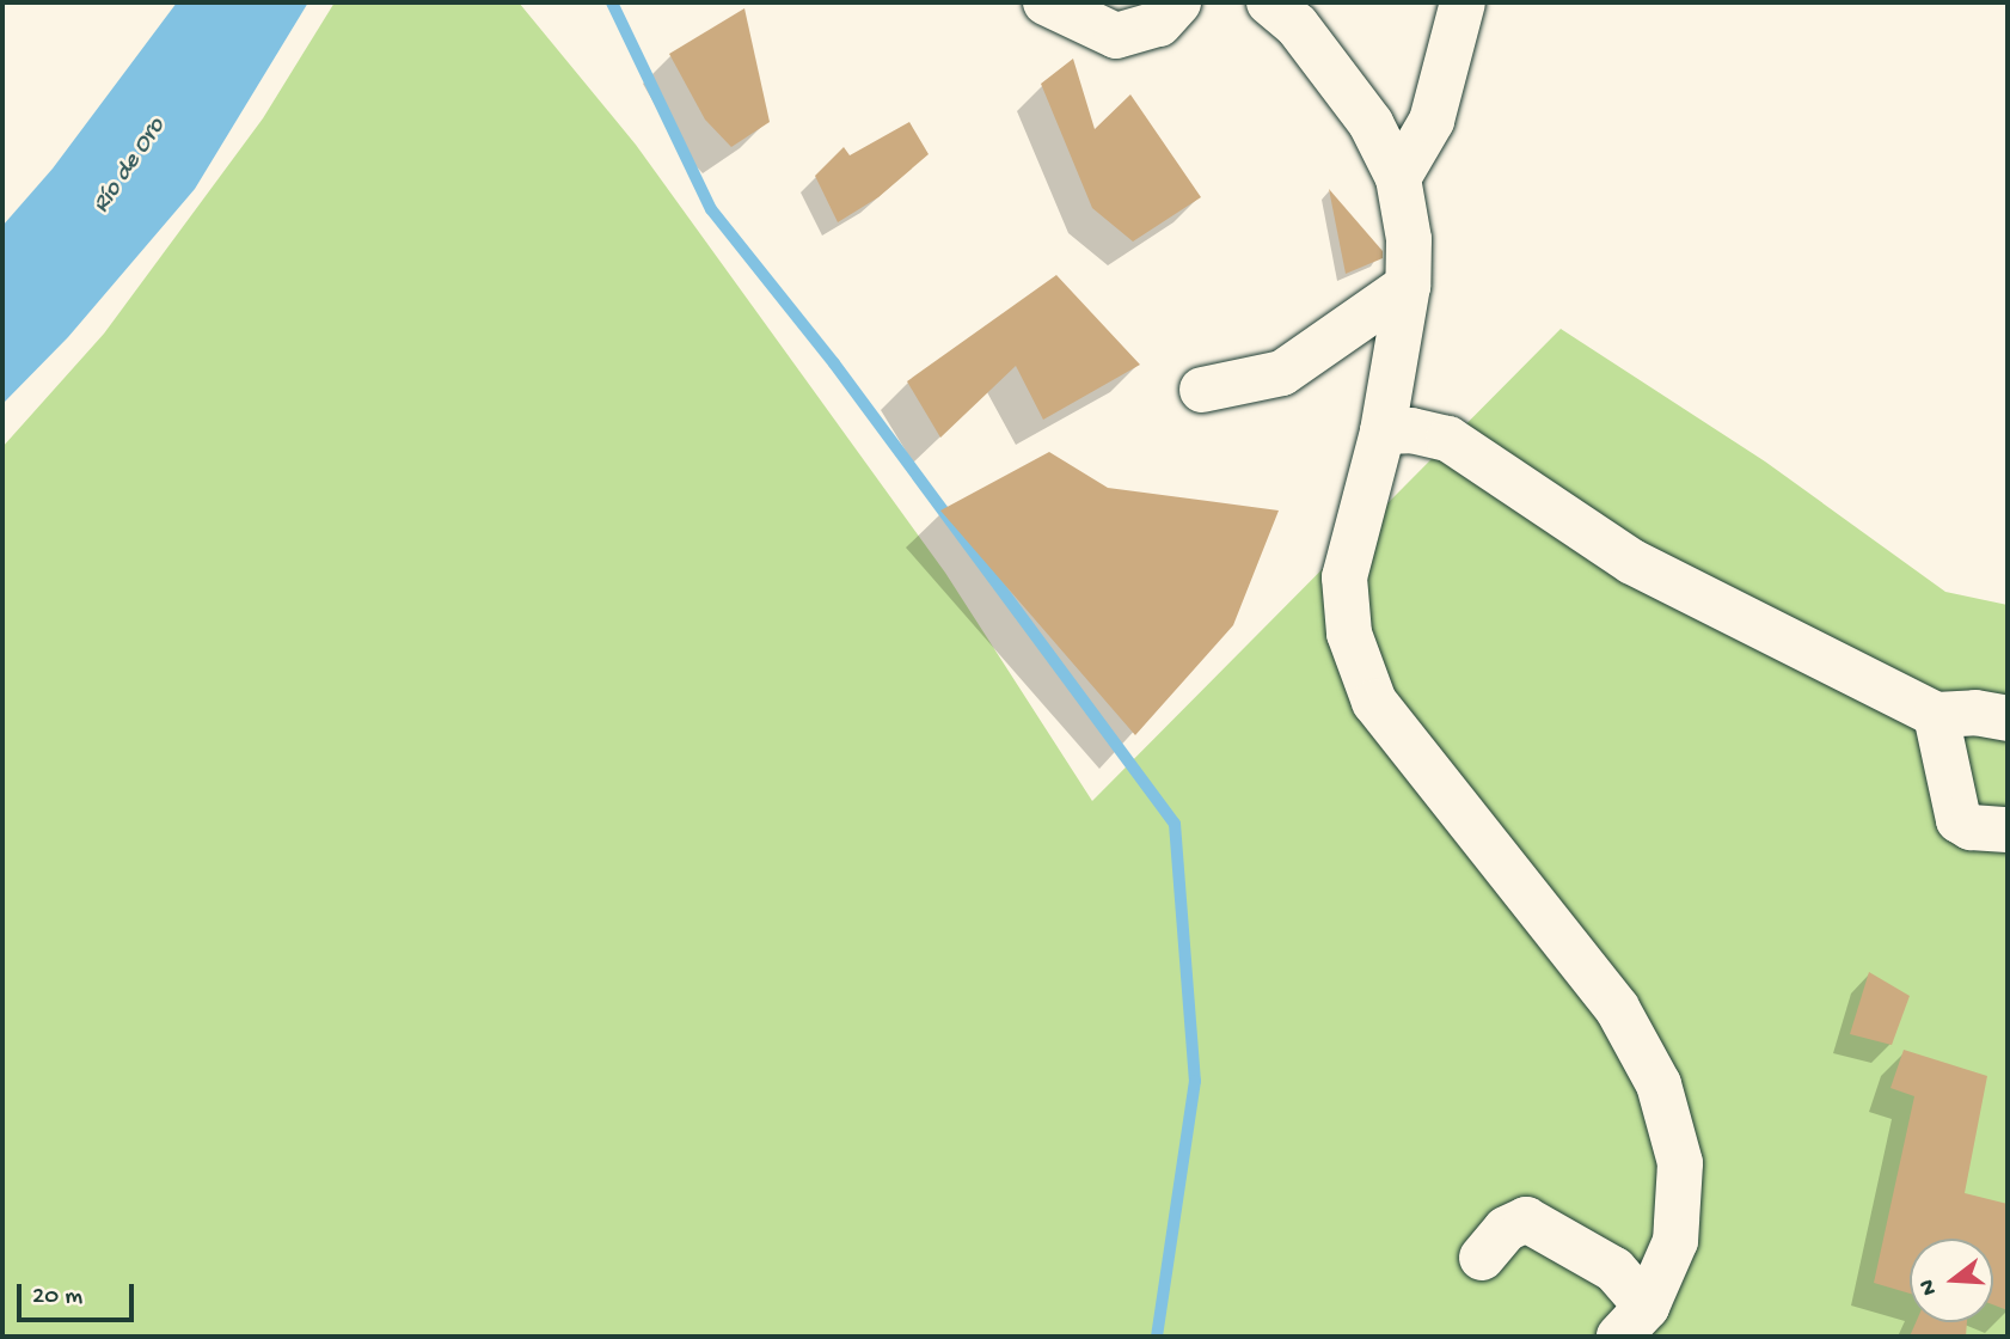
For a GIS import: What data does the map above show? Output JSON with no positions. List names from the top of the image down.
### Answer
{
  "water": ["Río de Oro"],
  "scale_bar": "20 m",
  "north": "left"
}
